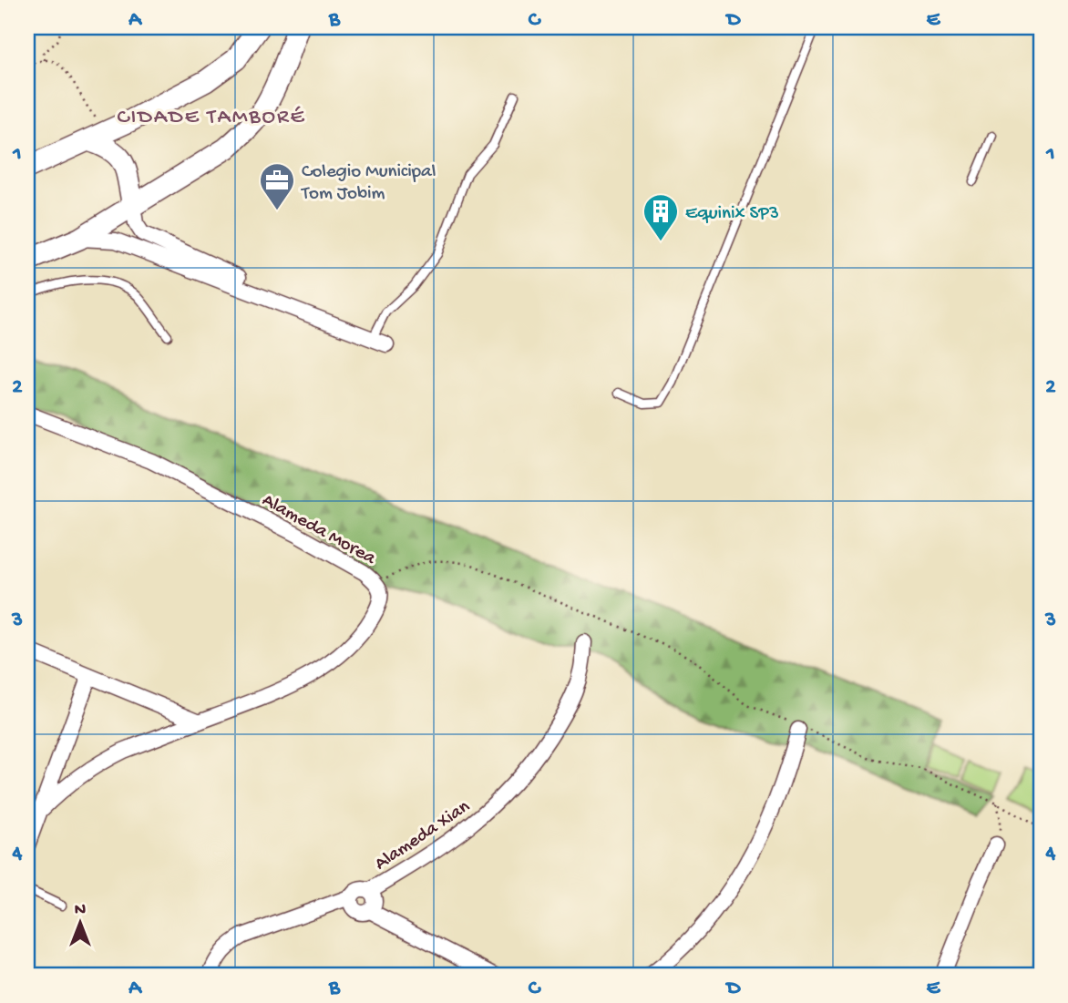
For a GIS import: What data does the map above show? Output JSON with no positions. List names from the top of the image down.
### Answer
{
  "streets": {
    "street": ["Alameda Morea", "Alameda Xian"]
  },
  "districts": ["CIDADE TAMBORÉ"],
  "places": {
    "office": ["Colegio Municipal Tom Jobim"],
    "building": ["Equinix SP3"]
  },
  "north": "top",
  "grid": {
    "columns": [
      "A",
      "B",
      "C",
      "D",
      "E"
    ],
    "rows": [
      "1",
      "2",
      "3",
      "4"
    ]
  }
}
